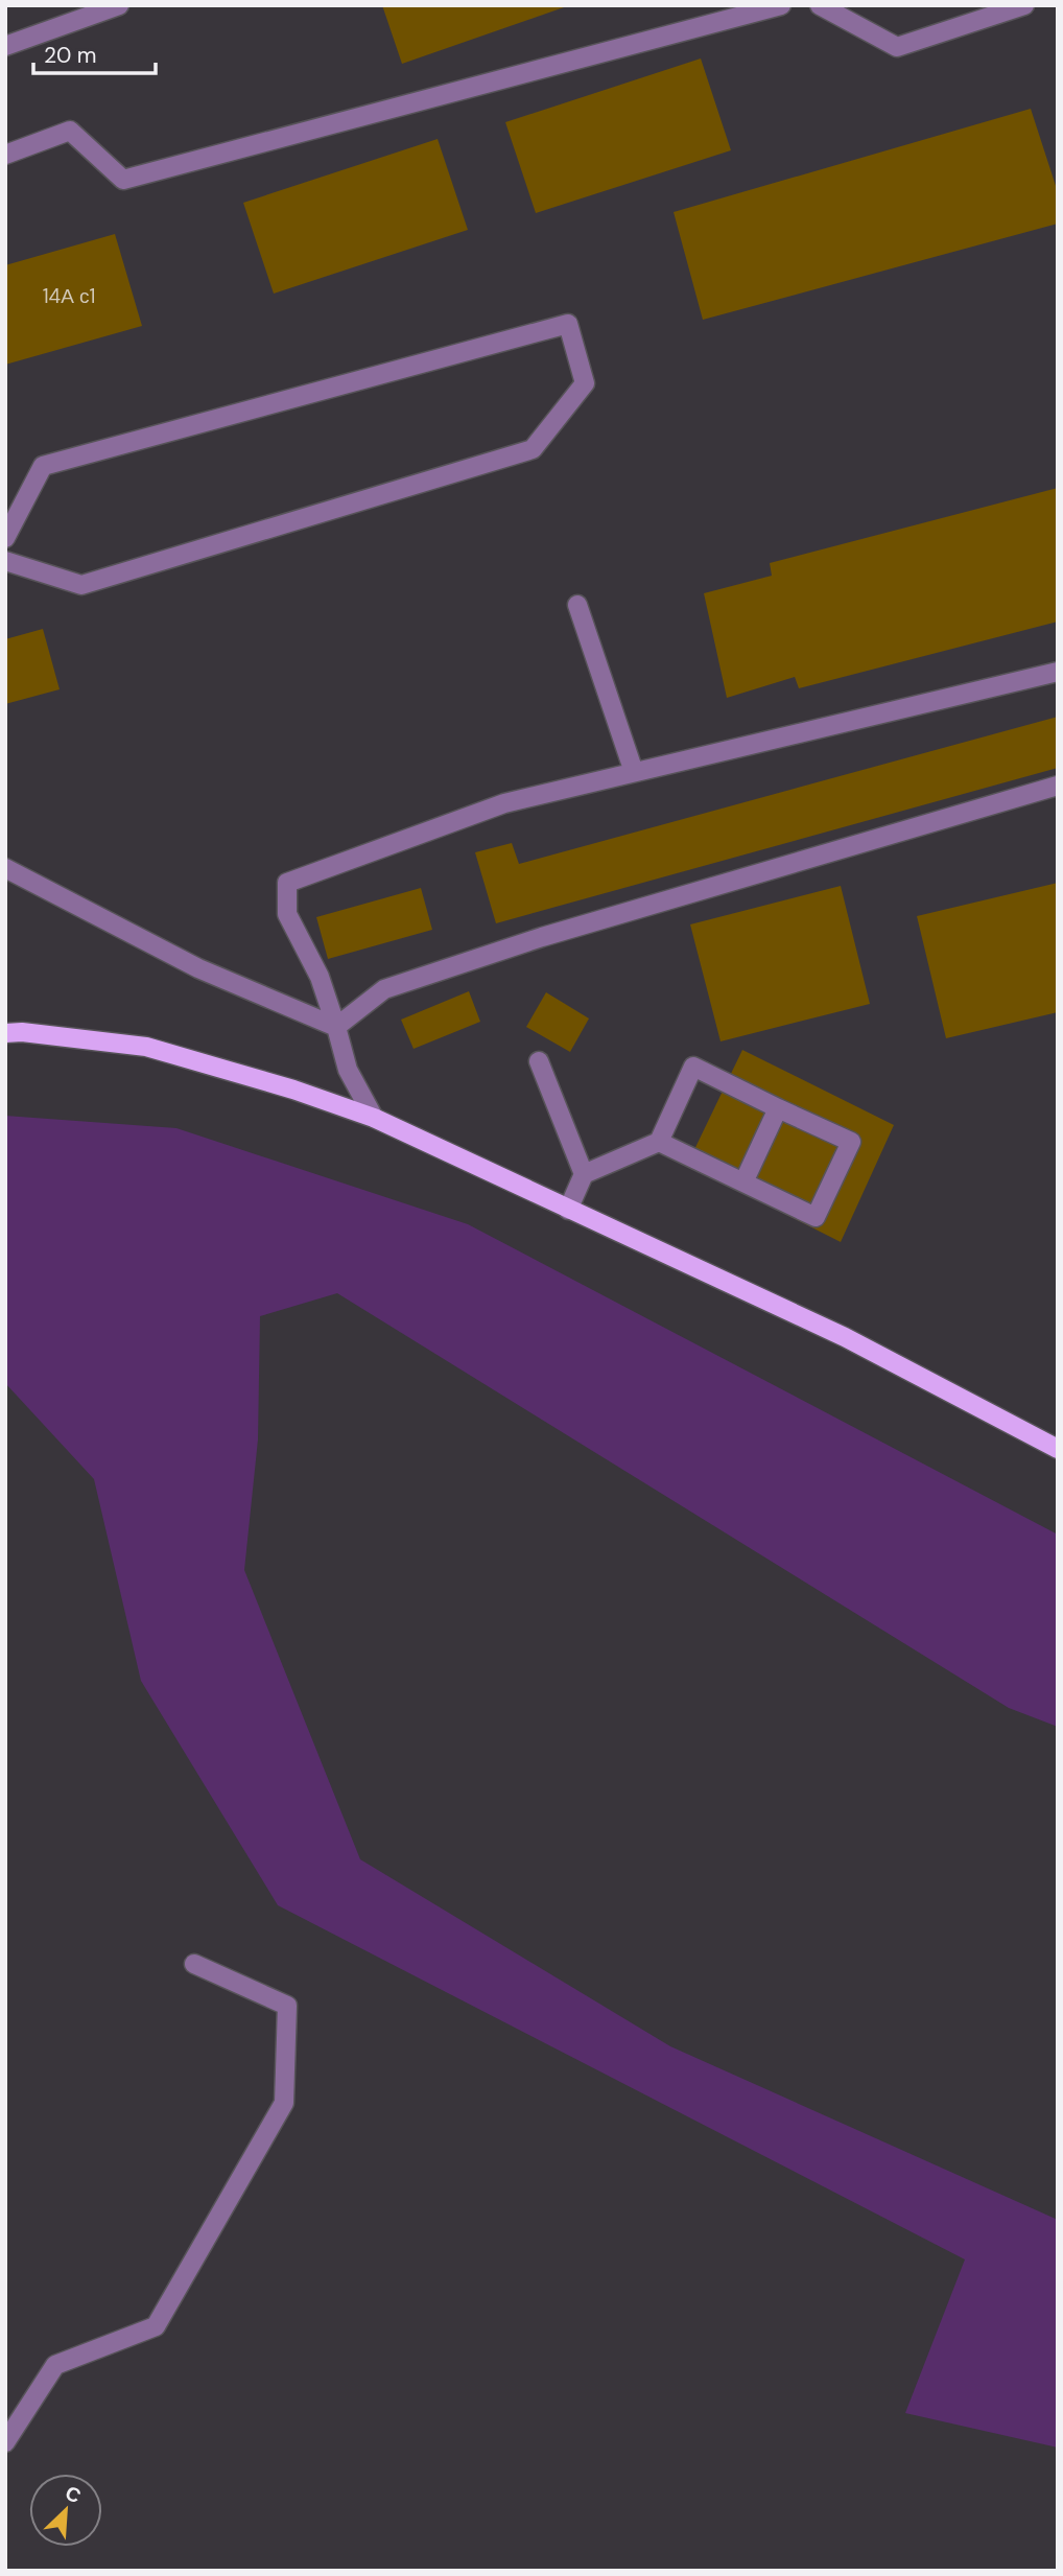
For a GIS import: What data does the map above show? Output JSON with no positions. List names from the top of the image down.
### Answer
{
  "house_numbers": ["14А с1"],
  "scale_bar": "20 m",
  "north": "top right"
}
